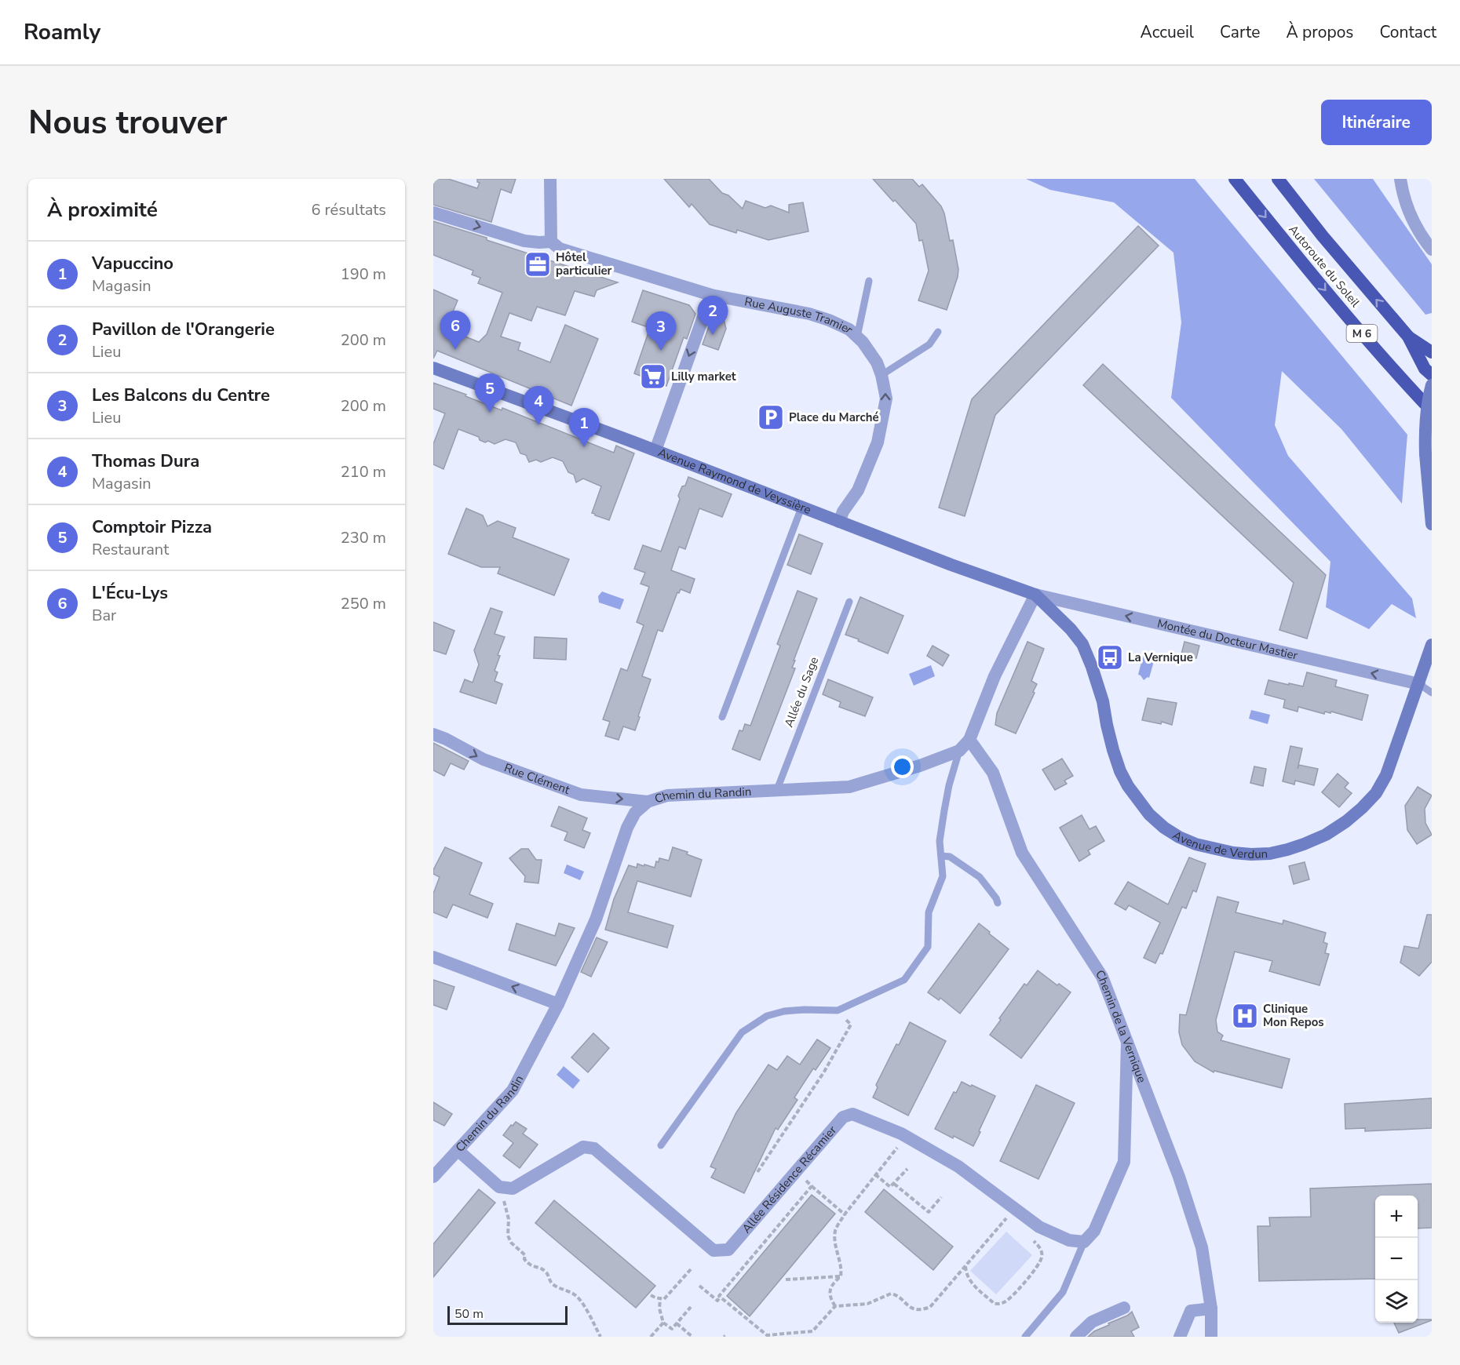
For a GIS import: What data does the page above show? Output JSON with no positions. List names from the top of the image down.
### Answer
{
  "streets": {
    "highway": ["Autoroute du Soleil", "M 6"],
    "main road": ["Avenue Raymond de Veyssière", "Avenue de Verdun"],
    "street": [
      "Rue Auguste Tramier",
      "Montée du Docteur Mastier",
      "Rue Clément",
      "Chemin du Randin",
      "Chemin de la Vernique",
      "Allée Résidence Récamier"
    ],
    "lane": ["Allée du Sage"]
  },
  "crossings": [
    ["Rue Auguste Tramier", "Avenue Raymond de Veyssière"],
    ["Avenue Raymond de Veyssière", "Montée du Docteur Mastier"],
    ["Avenue Raymond de Veyssière", "Chemin du Randin"],
    ["Avenue Raymond de Veyssière", "Avenue de Verdun"],
    ["Montée du Docteur Mastier", "Chemin du Randin"],
    ["Montée du Docteur Mastier", "Avenue de Verdun"],
    ["Allée du Sage", "Chemin du Randin"],
    ["Rue Clément", "Chemin du Randin"],
    ["Chemin du Randin", "Avenue de Verdun"],
    ["Chemin du Randin", "Chemin de la Vernique"]
  ],
  "one_way": ["Montée du Docteur Mastier", "Rue Clément"],
  "places": {
    "office": ["Hôtel particulier"],
    "supermarket": ["Lilly market"],
    "parking": ["Place du Marché"],
    "bus stop": ["La Vernique"],
    "hospital": ["Clinique Mon Repos"]
  },
  "scale_bar": "50 m",
  "page": {
    "header": "Roamly",
    "nav": [
      "Accueil",
      "Carte",
      "À propos",
      "Contact"
    ],
    "buttons": "Itinéraire",
    "title": "Nous trouver",
    "heading": ["À proximité", "6 résultats"],
    "list": [
      {
        "mark": "1",
        "name": "Vapuccino",
        "note": "Magasin",
        "value": "190 m"
      },
      {
        "mark": "2",
        "name": "Pavillon de l'Orangerie",
        "note": "Lieu",
        "value": "200 m"
      },
      {
        "mark": "3",
        "name": "Les Balcons du Centre",
        "note": "Lieu",
        "value": "200 m"
      },
      {
        "mark": "4",
        "name": "Thomas Dura",
        "note": "Magasin",
        "value": "210 m"
      },
      {
        "mark": "5",
        "name": "Comptoir Pizza",
        "note": "Restaurant",
        "value": "230 m"
      },
      {
        "mark": "6",
        "name": "L'Écu-Lys",
        "note": "Bar",
        "value": "250 m"
      }
    ],
    "pins": [
      "2",
      "6",
      "3",
      "5",
      "4",
      "1"
    ],
    "map_buttons": ["+", "−"],
    "scale": "50 m"
  }
}
